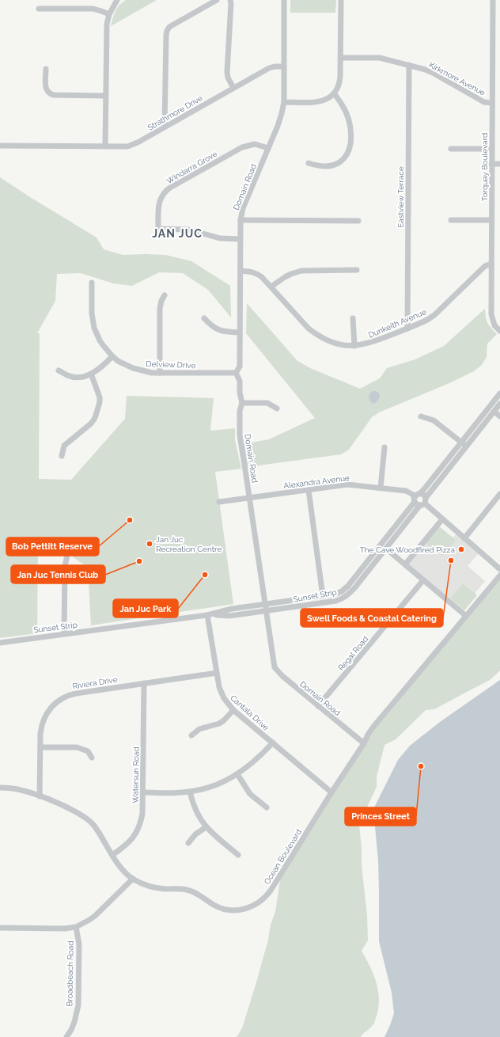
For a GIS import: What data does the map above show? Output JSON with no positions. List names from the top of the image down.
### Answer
{
  "streets": {
    "street": [
      "Kirkmore Avenue",
      "Strathmore Drive",
      "Windarra Grove",
      "Torquay Boulevard",
      "Domain Road",
      "Eastview Terrace",
      "Dunkeith Avenue",
      "Delview Drive",
      "Alexandra Avenue",
      "Sunset Strip",
      "Regal Road",
      "Riviera Drive",
      "Cantala Drive",
      "Watersun Road",
      "Ocean Boulevard",
      "Broadbeach Road"
    ]
  },
  "crossings": [
    ["Kirkmore Avenue", "Torquay Boulevard"],
    ["Kirkmore Avenue", "Eastview Terrace"],
    ["Strathmore Drive", "Domain Road"],
    ["Windarra Grove", "Domain Road"],
    ["Torquay Boulevard", "Dunkeith Avenue"],
    ["Domain Road", "Dunkeith Avenue"],
    ["Domain Road", "Delview Drive"],
    ["Domain Road", "Alexandra Avenue"],
    ["Domain Road", "Sunset Strip"],
    ["Domain Road", "Regal Road"],
    ["Domain Road", "Ocean Boulevard"],
    ["Eastview Terrace", "Dunkeith Avenue"],
    ["Sunset Strip", "Cantala Drive"],
    ["Riviera Drive", "Cantala Drive"],
    ["Riviera Drive", "Watersun Road"],
    ["Riviera Drive", "Ocean Boulevard"],
    ["Cantala Drive", "Ocean Boulevard"],
    ["Watersun Road", "Ocean Boulevard"]
  ],
  "districts": ["JAN JUC"],
  "places": [
    "Bob Pettitt Reserve",
    "Jan Juc Recreation Centre",
    "The Cave Woodfired Pizza",
    "Swell Foods & Coastal Catering",
    "Jan Juc Tennis Club",
    "Jan Juc Park",
    "Princes Street"
  ]
}
